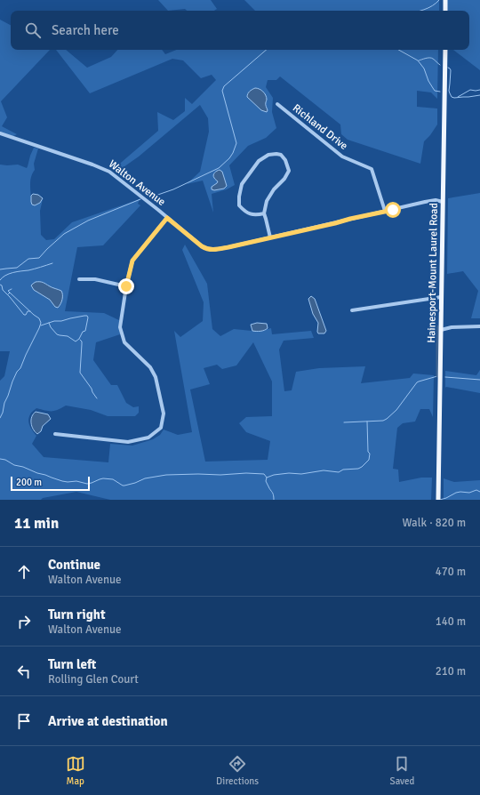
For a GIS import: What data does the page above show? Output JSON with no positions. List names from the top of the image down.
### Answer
{
  "streets": {
    "main road": ["Hainesport-Mount Laurel Road"],
    "street": ["Richland Drive", "Walton Avenue"]
  },
  "crossings": [
    ["Richland Drive", "Walton Avenue"],
    ["Walton Avenue", "Hainesport-Mount Laurel Road"]
  ],
  "scale_bar": "200 m",
  "page": {
    "search": "Search here",
    "scale": "200 m",
    "heading": ["11 min", "Walk · 820 m"],
    "list": [
      ["Continue", "Walton Avenue", "470 m"],
      ["Turn right", "Walton Avenue", "140 m"],
      ["Turn left", "Rolling Glen Court", "210 m"],
      "Arrive at destination"
    ],
    "nav": ["Map", "Directions", "Saved"]
  }
}
